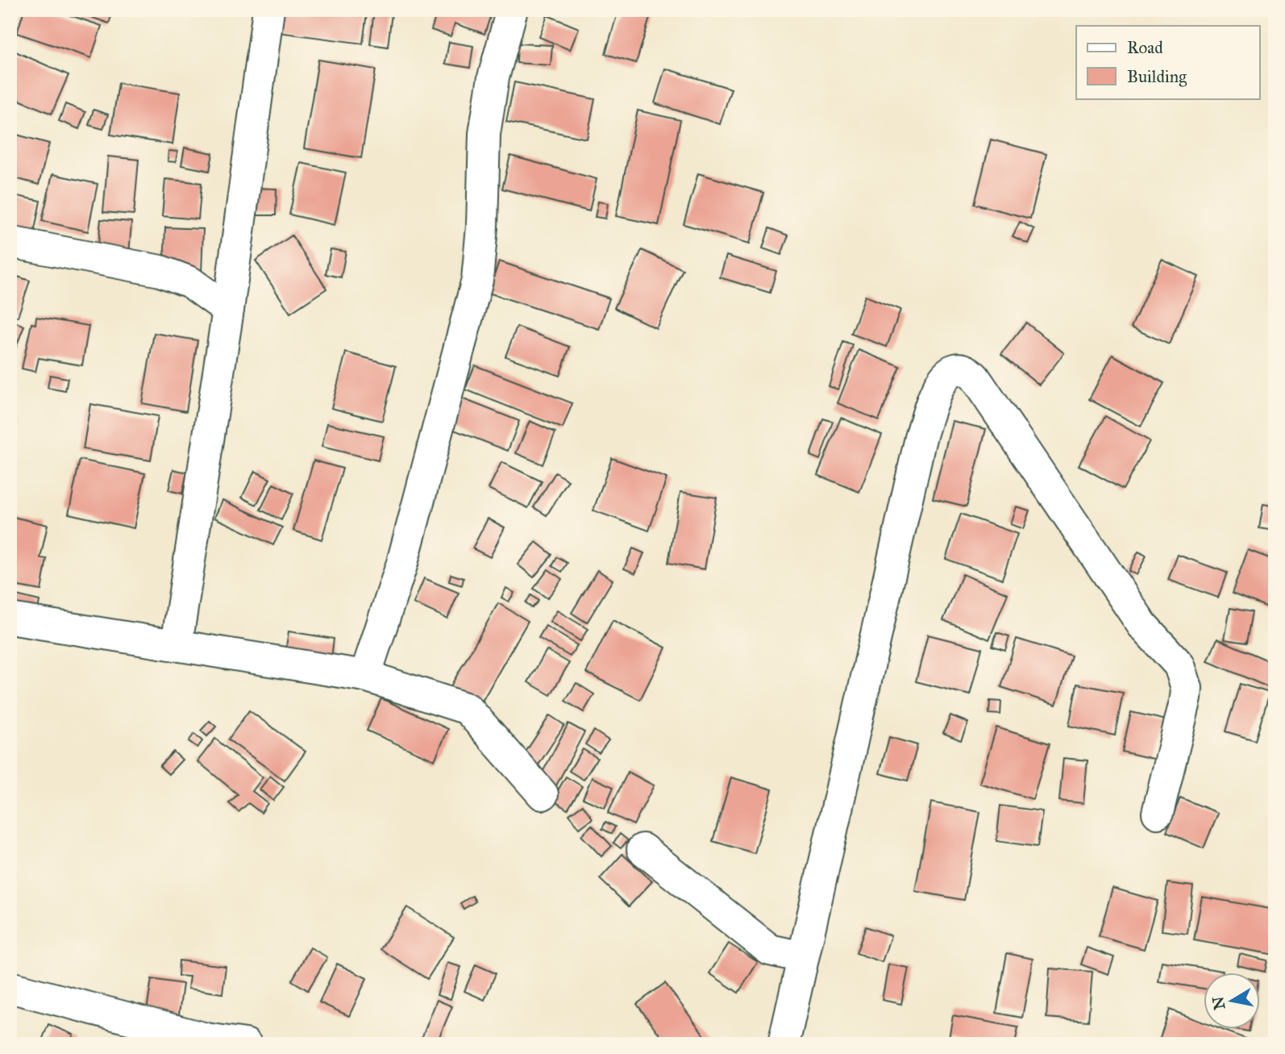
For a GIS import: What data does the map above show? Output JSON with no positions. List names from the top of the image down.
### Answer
{
  "legend": ["Road", "Building"],
  "north": "left"
}
